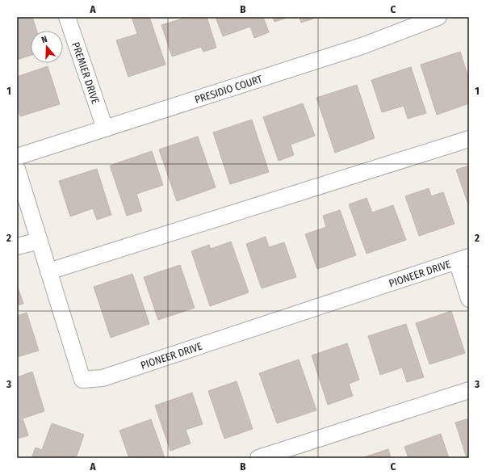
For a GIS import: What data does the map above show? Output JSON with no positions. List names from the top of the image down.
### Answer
{
  "streets": {
    "street": ["PREMIER DRIVE", "PRESIDIO COURT", "PIONEER DRIVE"]
  },
  "crossings": [
    ["PREMIER DRIVE", "PRESIDIO COURT"]
  ],
  "north": "top",
  "grid": {
    "columns": ["A", "B", "C"],
    "rows": ["1", "2", "3"]
  }
}
